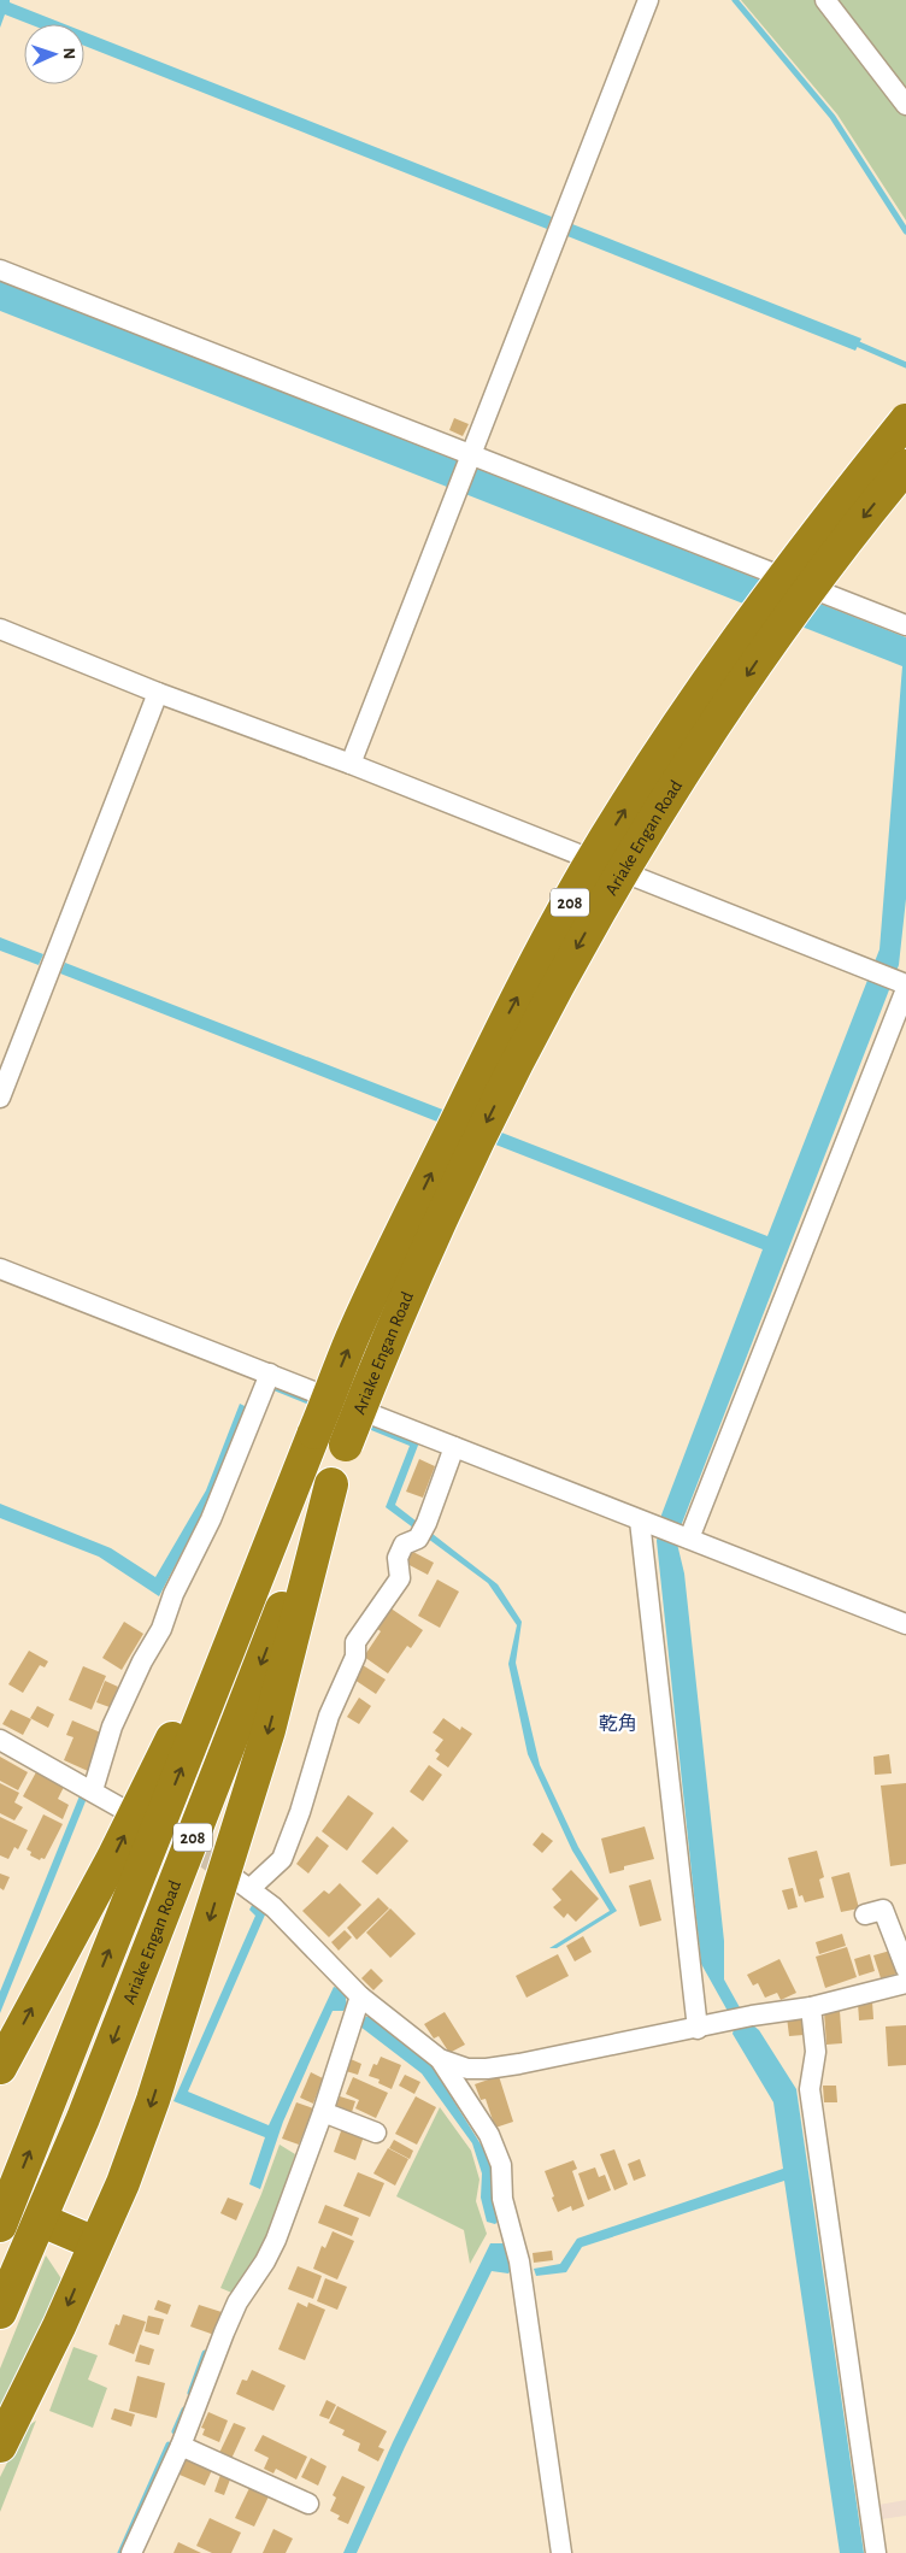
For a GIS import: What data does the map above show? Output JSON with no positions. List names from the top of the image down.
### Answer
{
  "streets": {
    "highway": ["Ariake Engan Road", "208"]
  },
  "districts": ["乾角"],
  "north": "right"
}
